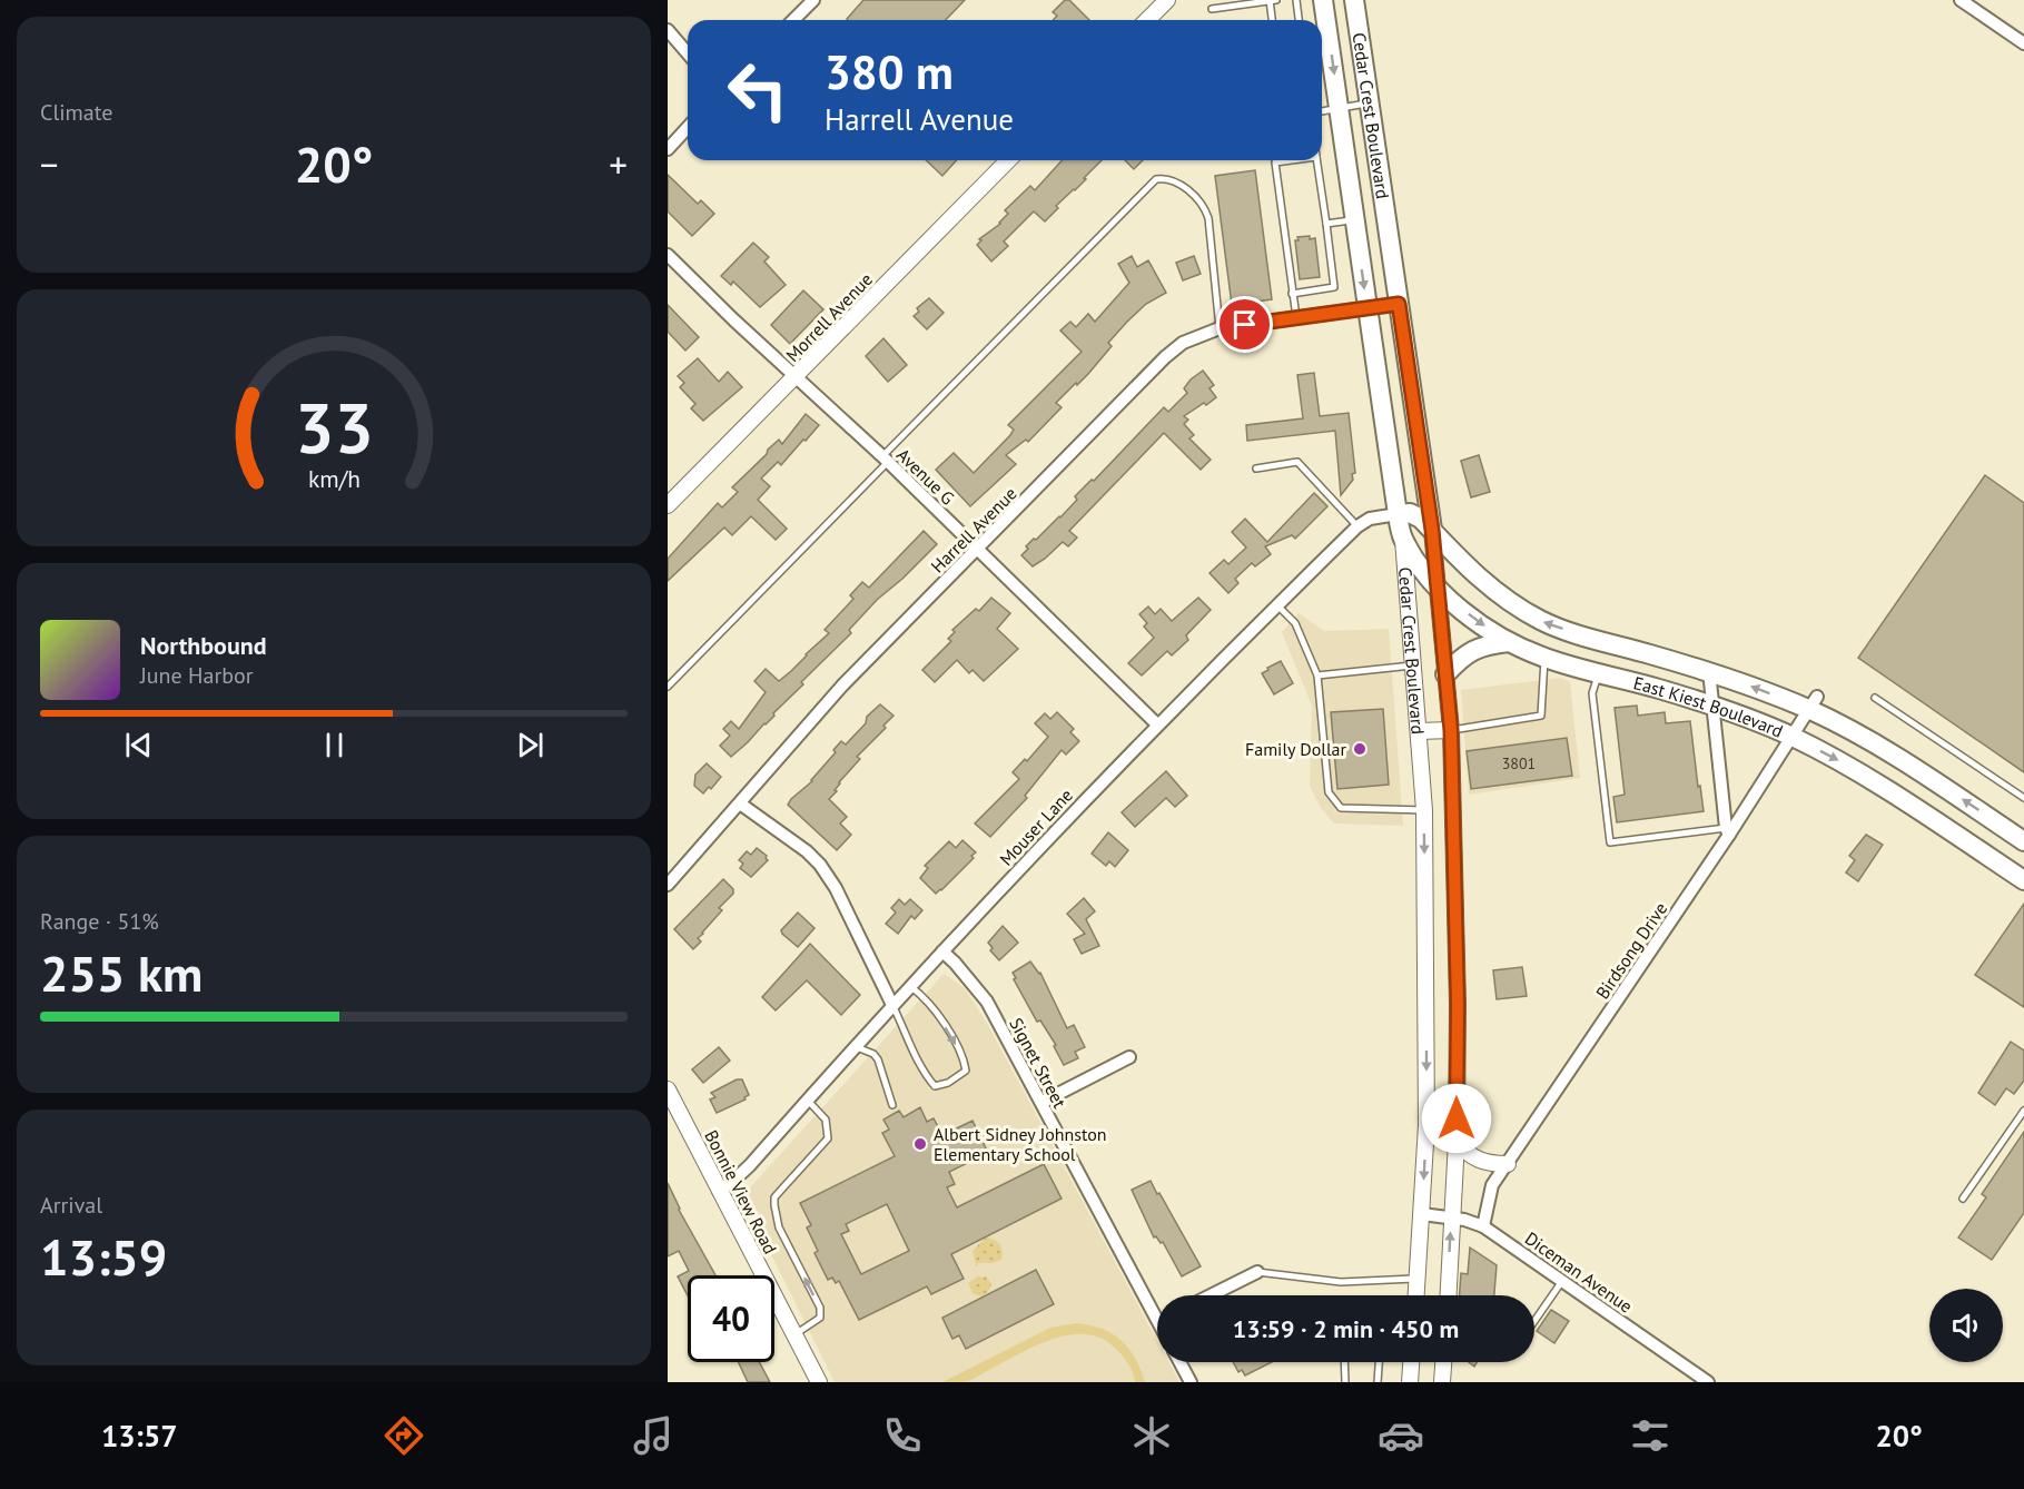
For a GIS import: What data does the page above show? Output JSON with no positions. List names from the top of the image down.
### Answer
{
  "streets": {
    "main road": ["Cedar Crest Boulevard", "East Kiest Boulevard"],
    "street": [
      "Morrell Avenue",
      "Avenue G",
      "Harrell Avenue",
      "Mouser Lane",
      "Birdsong Drive",
      "Signet Street",
      "Bonnie View Road",
      "Diceman Avenue"
    ]
  },
  "crossings": [
    ["Cedar Crest Boulevard", "Harrell Avenue"],
    ["Cedar Crest Boulevard", "East Kiest Boulevard"],
    ["Cedar Crest Boulevard", "Mouser Lane"],
    ["Cedar Crest Boulevard", "Diceman Avenue"],
    ["Morrell Avenue", "Avenue G"],
    ["Avenue G", "Harrell Avenue"],
    ["Avenue G", "Mouser Lane"],
    ["East Kiest Boulevard", "Mouser Lane"],
    ["East Kiest Boulevard", "Birdsong Drive"],
    ["Mouser Lane", "Signet Street"],
    ["Mouser Lane", "Bonnie View Road"],
    ["Birdsong Drive", "Diceman Avenue"]
  ],
  "places": ["Family Dollar", "Albert Sidney Johnston Elementary School"],
  "house_numbers": ["3801"],
  "page": {
    "tile": [
      "Climate",
      ["Range · 51%", "255 km"],
      ["Arrival", "13:59"]
    ],
    "turn": ["380 m", "Harrell Avenue"],
    "heat": ["−", "20°", "+"],
    "song": ["Northbound", "June Harbor"],
    "limit": "40",
    "trip": "13:59 · 2 min · 450 m",
    "tabs": ["13:57", "20°"],
    "gauge": ["33", "km/h"]
  }
}
